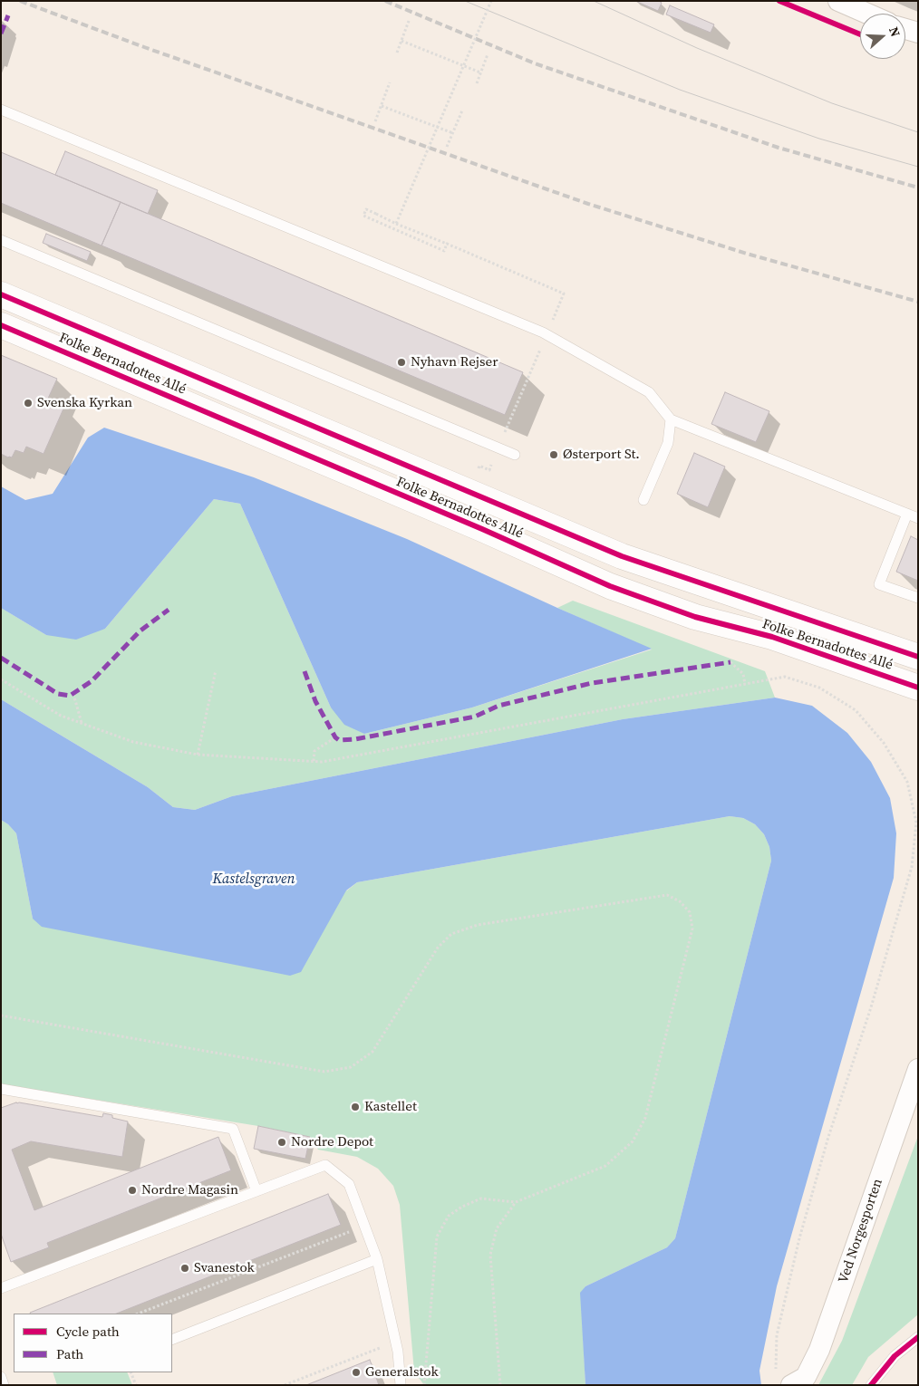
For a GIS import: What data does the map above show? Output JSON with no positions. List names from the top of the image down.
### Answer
{
  "streets": {
    "main road": ["Folke Bernadottes Allé"],
    "street": ["Ved Norgesporten"]
  },
  "water": ["Kastelsgraven"],
  "places": [
    "Nyhavn Rejser",
    "Svenska Kyrkan",
    "Østerport St.",
    "Kastellet",
    "Nordre Depot",
    "Nordre Magasin",
    "Svanestok",
    "Generalstok"
  ],
  "legend": ["Cycle path", "Path"],
  "north": "right"
}
